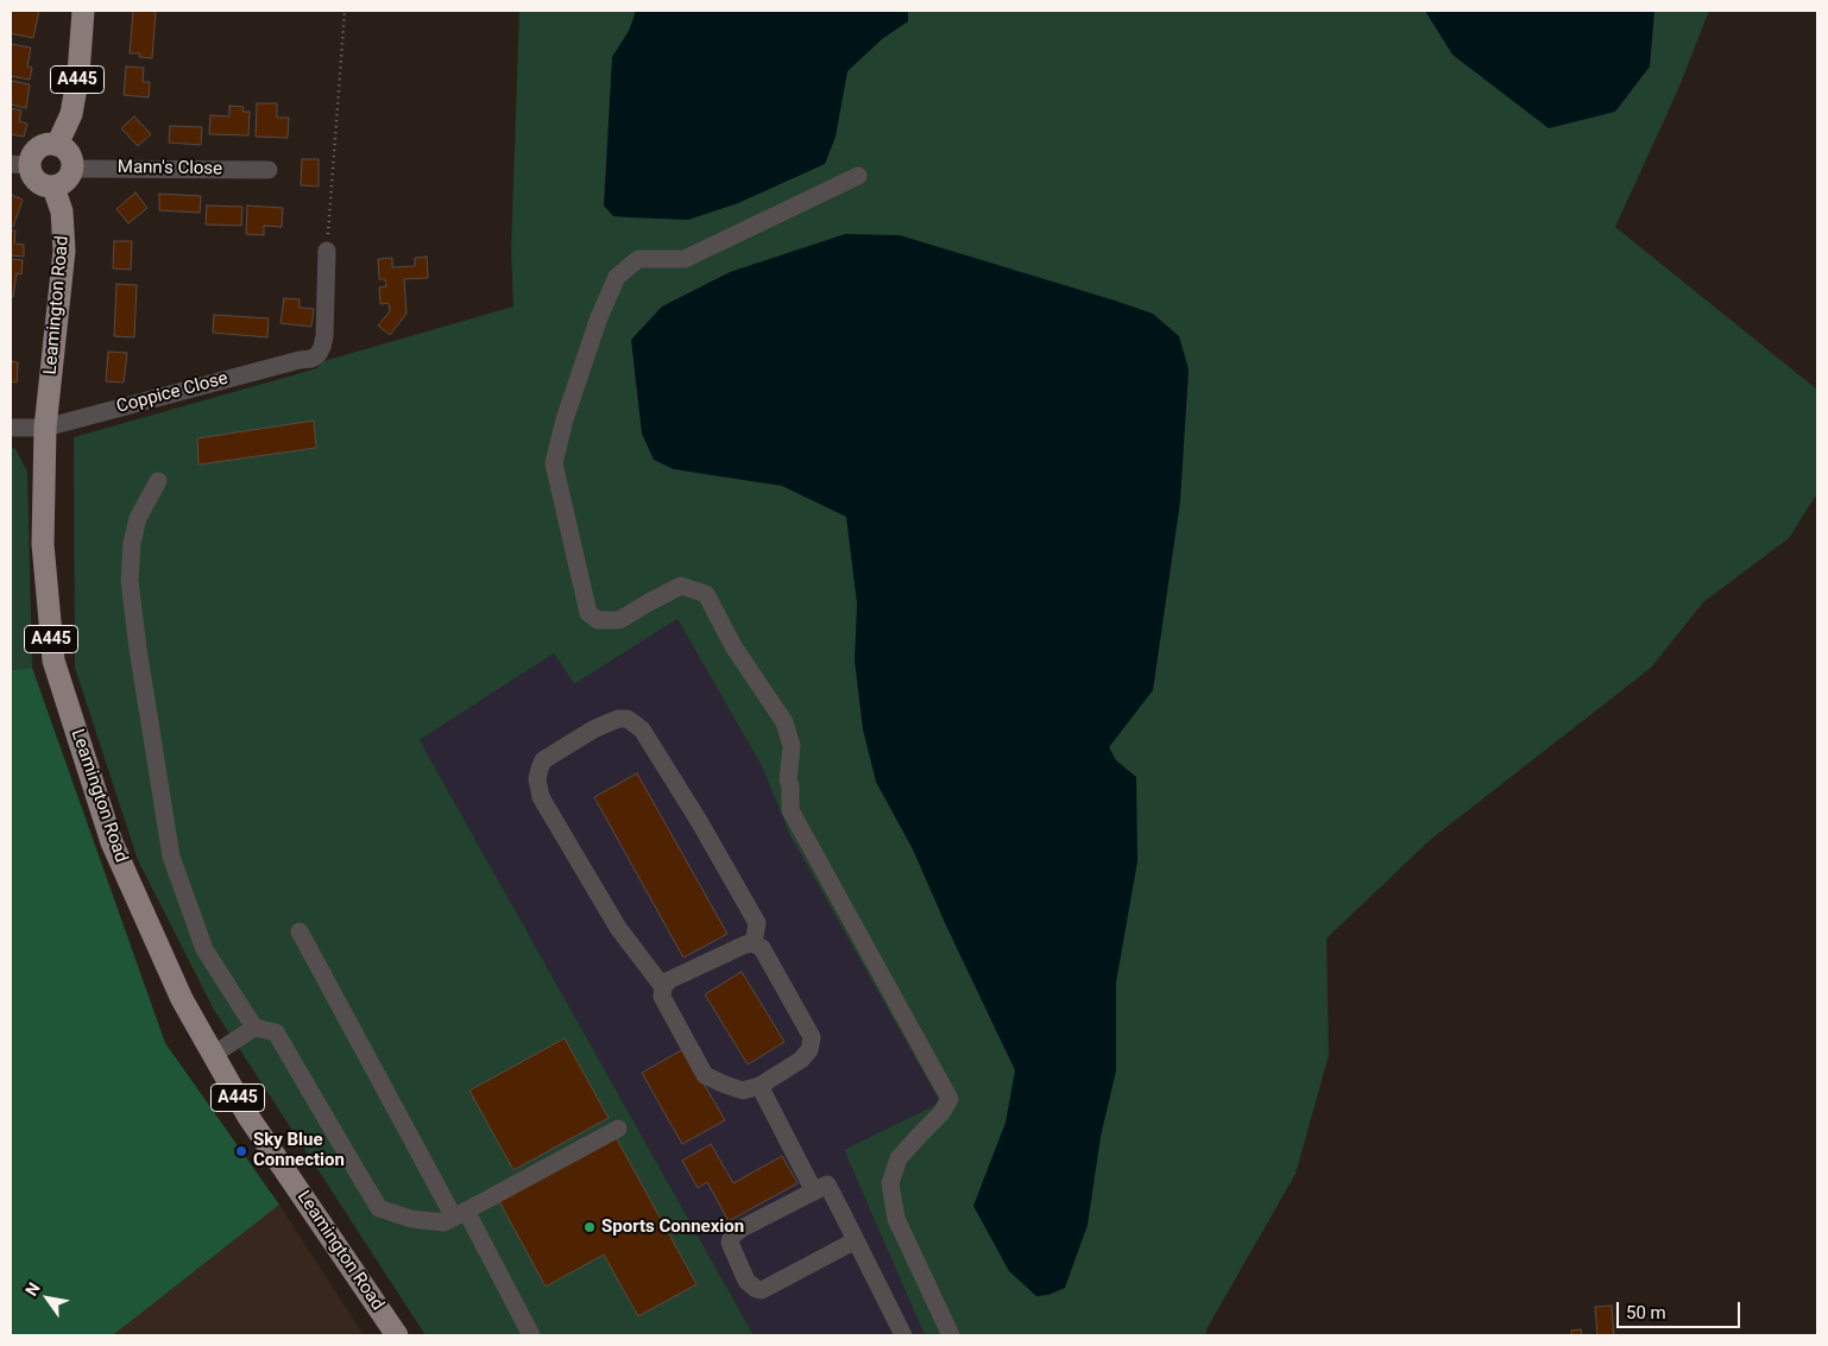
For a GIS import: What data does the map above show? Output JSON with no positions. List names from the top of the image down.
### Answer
{
  "streets": {
    "main road": ["A445", "Leamington Road"],
    "street": ["Mann's Close", "Coppice Close"]
  },
  "crossings": [
    ["A445", "Mann's Close"],
    ["A445", "Leamington Road"],
    ["Mann's Close", "Leamington Road"],
    ["Leamington Road", "Coppice Close"]
  ],
  "places": ["Sky Blue Connection", "Sports Connexion"],
  "scale_bar": "50 m",
  "north": "top left"
}
